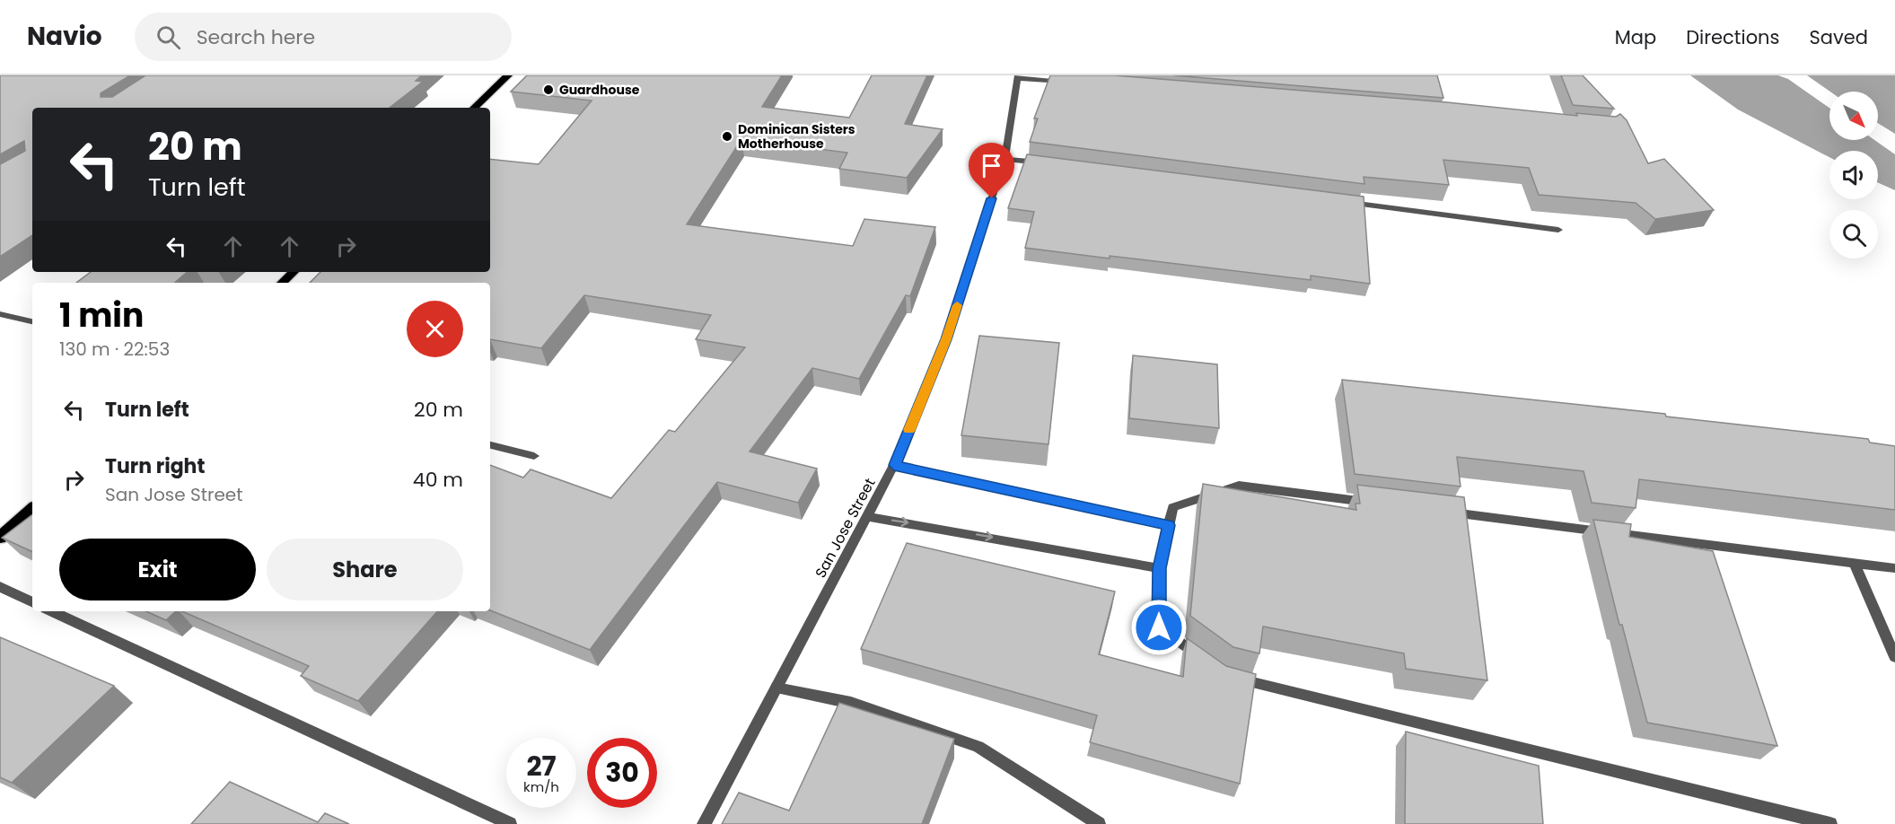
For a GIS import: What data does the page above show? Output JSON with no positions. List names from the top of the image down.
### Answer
{
  "streets": {
    "street": ["San Jose Street"]
  },
  "places": ["Guardhouse", "Dominican Sisters Motherhouse"],
  "north": "bottom right",
  "page": {
    "header": "Navio",
    "search": "Search here",
    "nav": ["Map", "Directions", "Saved"],
    "turn": ["20 m", "Turn left"],
    "heading": ["1 min", "130 m · 22:53"],
    "list": [
      {
        "name": "Turn left",
        "value": "20 m"
      },
      {
        "name": "Turn right",
        "note": "San Jose Street",
        "value": "40 m"
      }
    ],
    "buttons": ["Exit", "Share"],
    "speed": "27 km/h",
    "limit": "30"
  }
}
